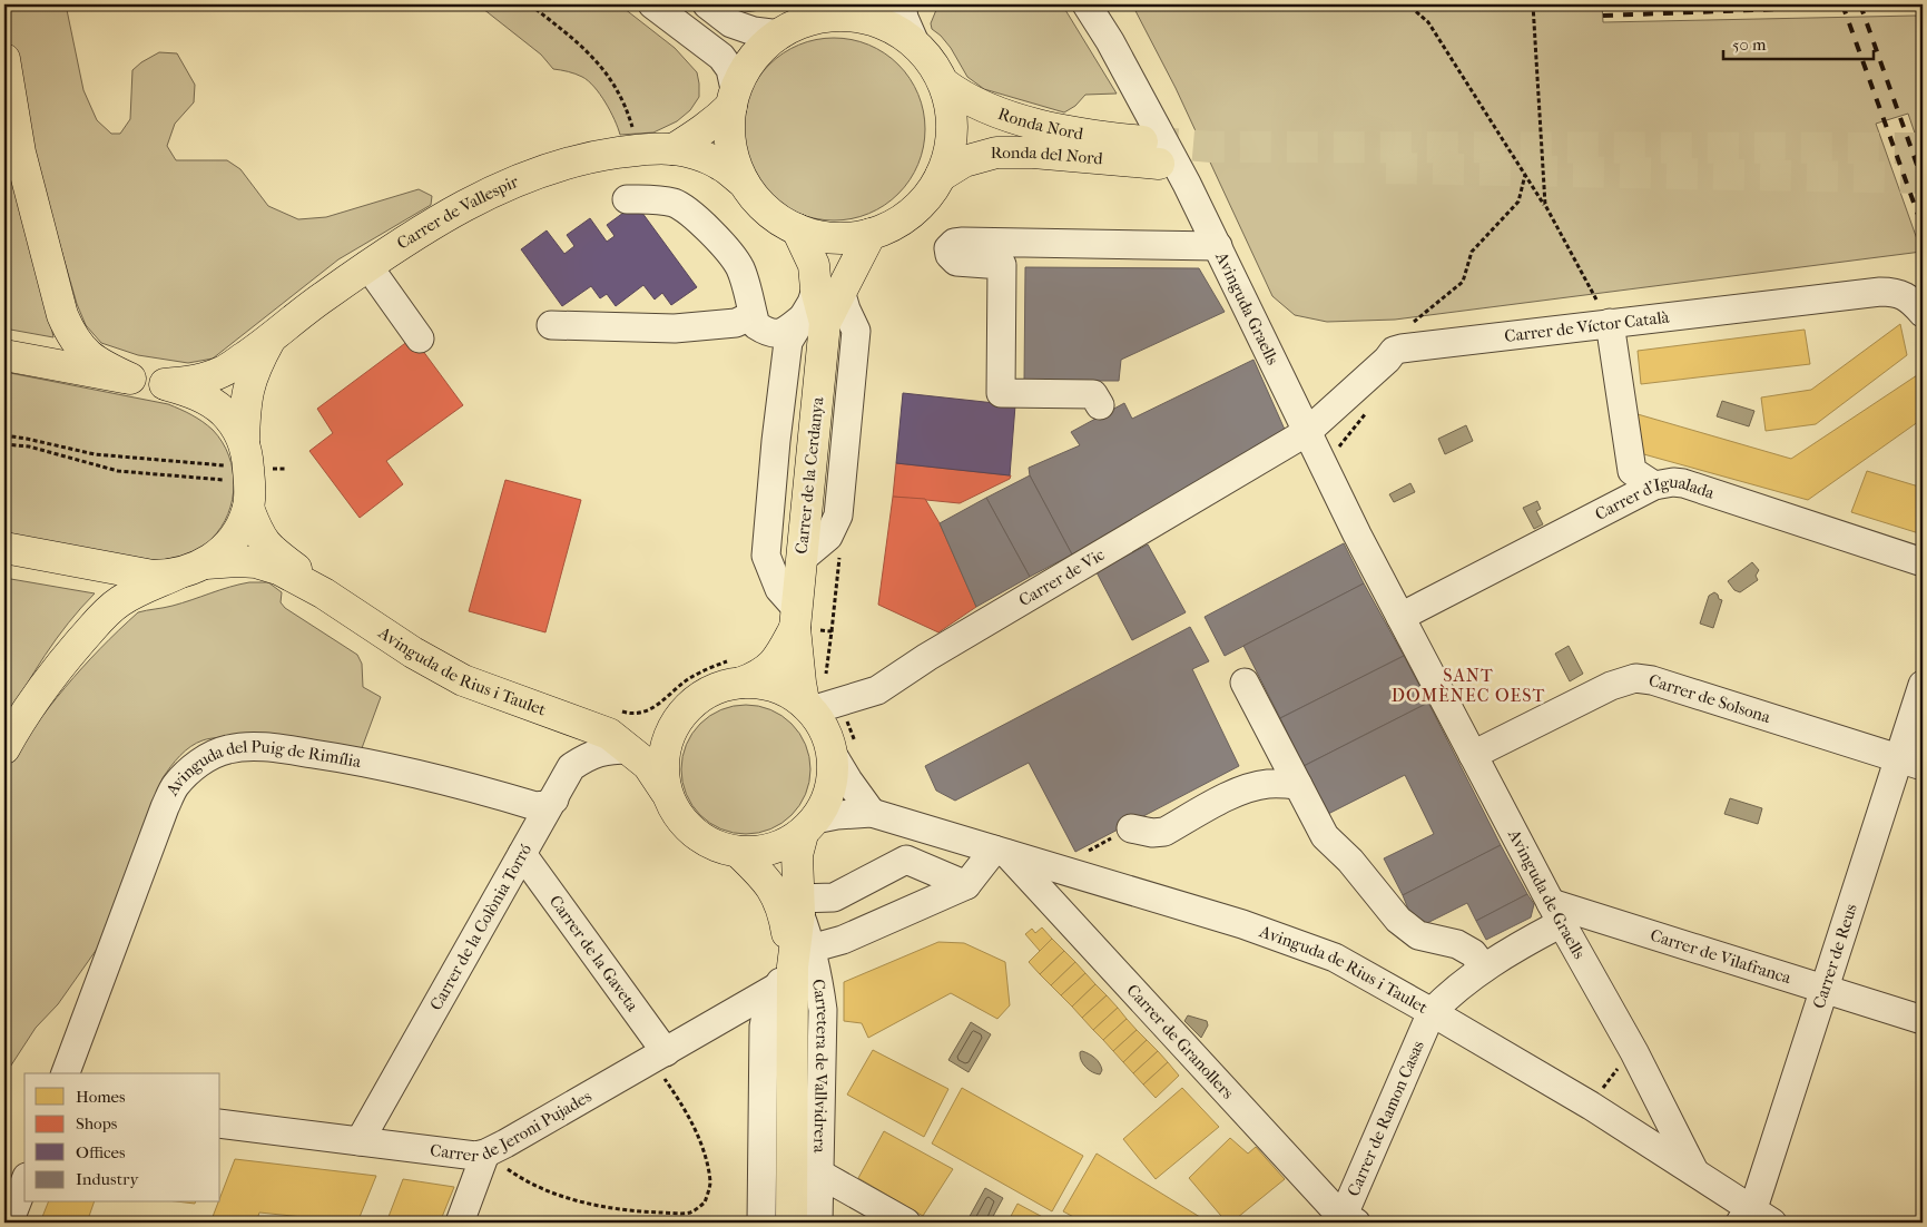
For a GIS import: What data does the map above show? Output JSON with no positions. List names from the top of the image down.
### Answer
{
  "streets": {
    "main road": [
      "Ronda Nord",
      "Ronda del Nord",
      "Carrer de Vallespir",
      "Carrer de la Cerdanya",
      "Avinguda de Rius i Taulet",
      "Carretera de Vallvidrera"
    ],
    "street": [
      "Avinguda Graells",
      "Carrer de Víctor Català",
      "Carrer d'Igualada",
      "Carrer de Vic",
      "Carrer de Solsona",
      "Avinguda del Puig de Rimília",
      "Avinguda de Graells",
      "Carrer de la Colònia Torró",
      "Carrer de la Gaveta",
      "Carrer de Reus",
      "Carrer de Vilafranca",
      "Carrer de Granollers",
      "Carrer de Ramon Casas",
      "Carrer de Jeroni Pujades"
    ]
  },
  "crossings": [
    ["Ronda Nord", "Ronda del Nord"],
    ["Carrer de Vallespir", "Avinguda de Rius i Taulet"],
    ["Avinguda Graells", "Carrer de Víctor Català"],
    ["Avinguda Graells", "Carrer d'Igualada"],
    ["Avinguda Graells", "Carrer de Vic"],
    ["Avinguda Graells", "Avinguda de Graells"],
    ["Carrer de Víctor Català", "Carrer de Vic"],
    ["Carrer de la Cerdanya", "Carrer de Vic"],
    ["Carrer de la Cerdanya", "Avinguda de Rius i Taulet"],
    ["Carrer de la Cerdanya", "Carretera de Vallvidrera"],
    ["Carrer d'Igualada", "Avinguda de Graells"],
    ["Carrer de Vic", "Avinguda de Rius i Taulet"],
    ["Carrer de Vic", "Carretera de Vallvidrera"],
    ["Avinguda de Rius i Taulet", "Avinguda de Graells"],
    ["Avinguda de Rius i Taulet", "Carrer de la Colònia Torró"],
    ["Avinguda de Rius i Taulet", "Carrer de Reus"],
    ["Avinguda de Rius i Taulet", "Carrer de Granollers"],
    ["Avinguda de Rius i Taulet", "Carretera de Vallvidrera"],
    ["Avinguda de Rius i Taulet", "Carrer de Ramon Casas"],
    ["Carrer de Solsona", "Avinguda de Graells"],
    ["Carrer de Solsona", "Carrer de Reus"],
    ["Avinguda del Puig de Rimília", "Carrer de la Colònia Torró"],
    ["Avinguda de Graells", "Carrer de Vilafranca"],
    ["Carrer de la Colònia Torró", "Carrer de la Gaveta"],
    ["Carrer de la Colònia Torró", "Carrer de Jeroni Pujades"],
    ["Carrer de la Gaveta", "Carrer de Jeroni Pujades"],
    ["Carrer de Reus", "Carrer de Vilafranca"],
    ["Carrer de Granollers", "Carrer de Ramon Casas"],
    ["Carretera de Vallvidrera", "Carrer de Jeroni Pujades"]
  ],
  "districts": ["SANT DOMÈNEC OEST"],
  "legend": [
    "Homes",
    "Shops",
    "Offices",
    "Industry"
  ],
  "scale_bar": "50 m"
}
